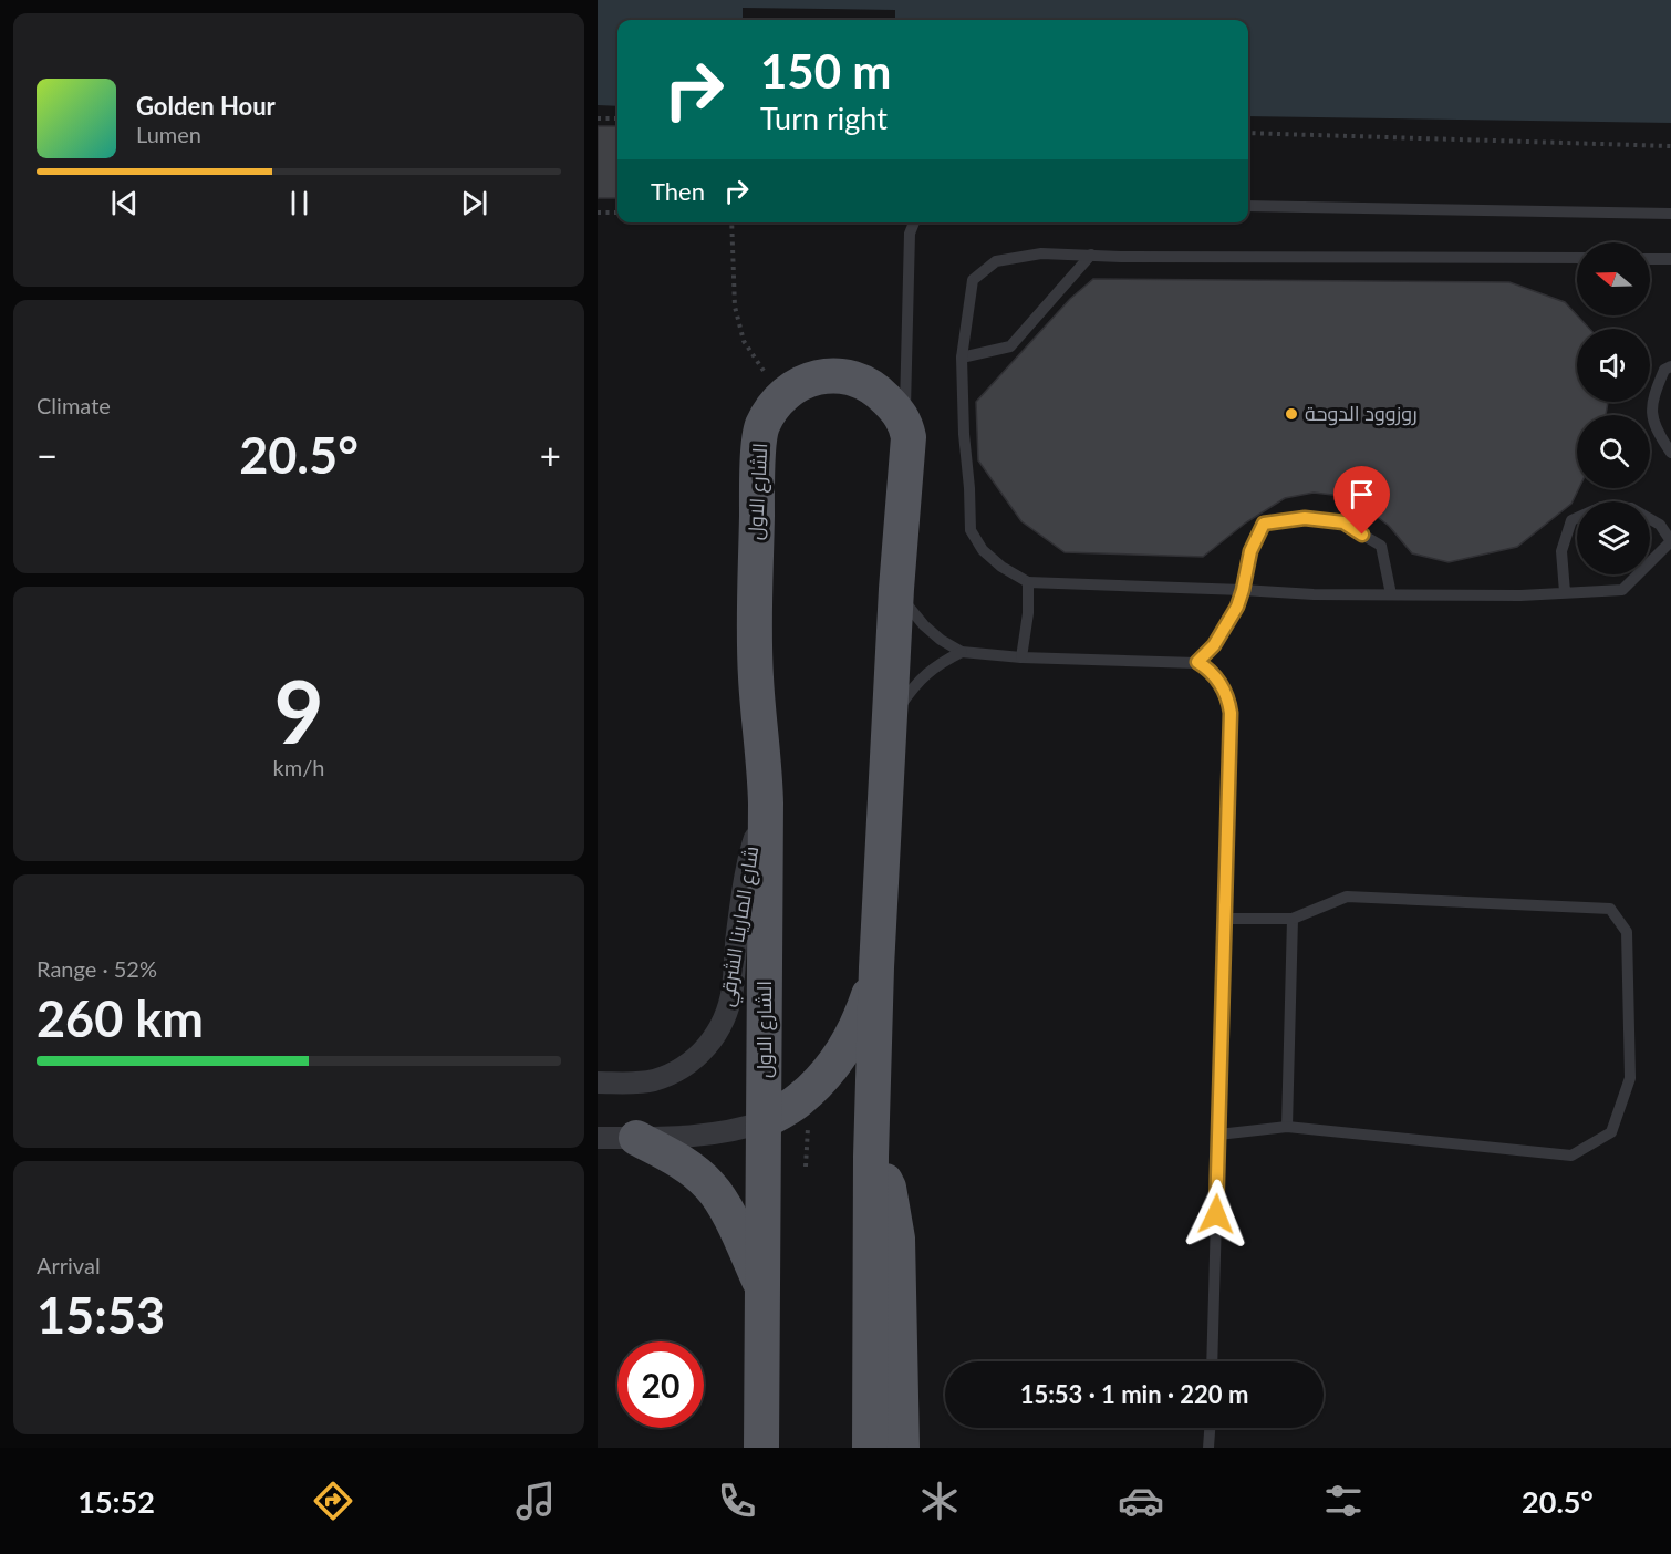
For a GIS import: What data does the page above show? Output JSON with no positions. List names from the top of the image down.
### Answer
{
  "streets": {
    "main road": ["الشارع الاول"],
    "street": ["شارع المارينا الشرقي"]
  },
  "crossings": [
    ["الشارع الاول", "شارع المارينا الشرقي"]
  ],
  "places": ["روزوود الدوحة"],
  "north": "left",
  "page": {
    "turn": ["150 m", "Turn right"],
    "song": ["Golden Hour", "Lumen"],
    "then": "Then",
    "tile": [
      "Climate",
      ["9", "km/h"],
      ["Range · 52%", "260 km"],
      ["Arrival", "15:53"]
    ],
    "heat": ["−", "20.5°", "+"],
    "limit": "20",
    "trip": "15:53 · 1 min · 220 m",
    "tabs": ["15:52", "20.5°"]
  }
}
